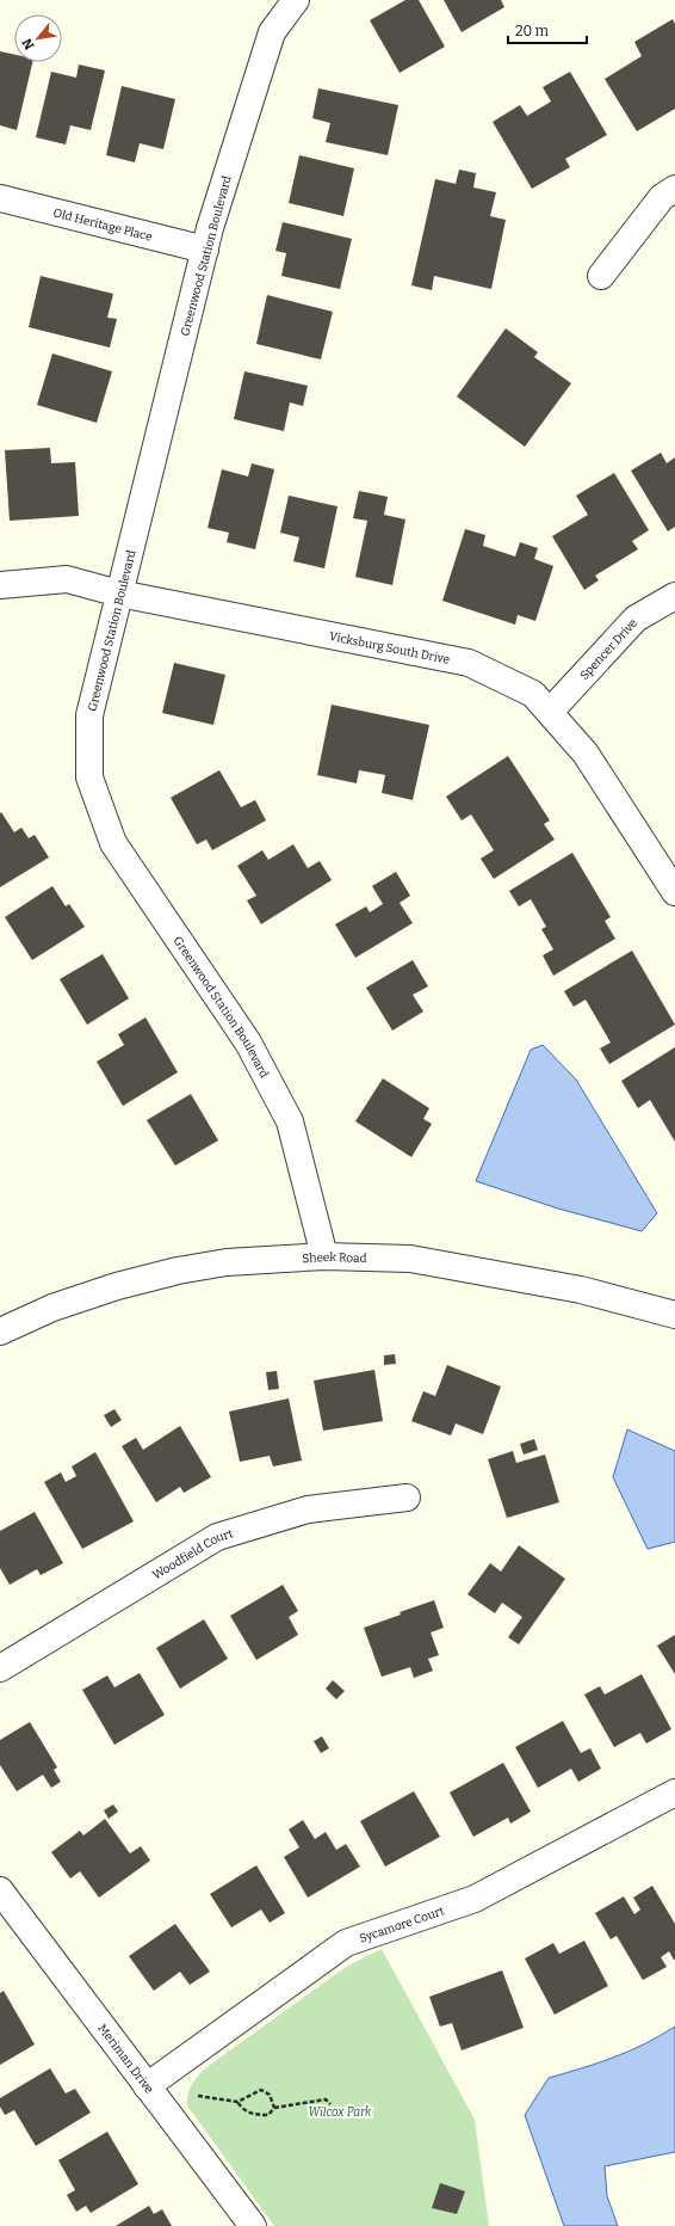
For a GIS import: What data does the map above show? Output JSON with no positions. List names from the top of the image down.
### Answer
{
  "streets": {
    "street": [
      "Old Heritage Place",
      "Greenwood Station Boulevard",
      "Vicksburg South Drive",
      "Spencer Drive",
      "Sheek Road",
      "Woodfield Court",
      "Sycamore Court",
      "Meriman Drive"
    ]
  },
  "crossings": [
    ["Old Heritage Place", "Greenwood Station Boulevard"],
    ["Greenwood Station Boulevard", "Vicksburg South Drive"],
    ["Greenwood Station Boulevard", "Sheek Road"],
    ["Vicksburg South Drive", "Spencer Drive"],
    ["Sycamore Court", "Meriman Drive"]
  ],
  "parks": ["Wilcox Park"],
  "scale_bar": "20 m",
  "north": "bottom left"
}
